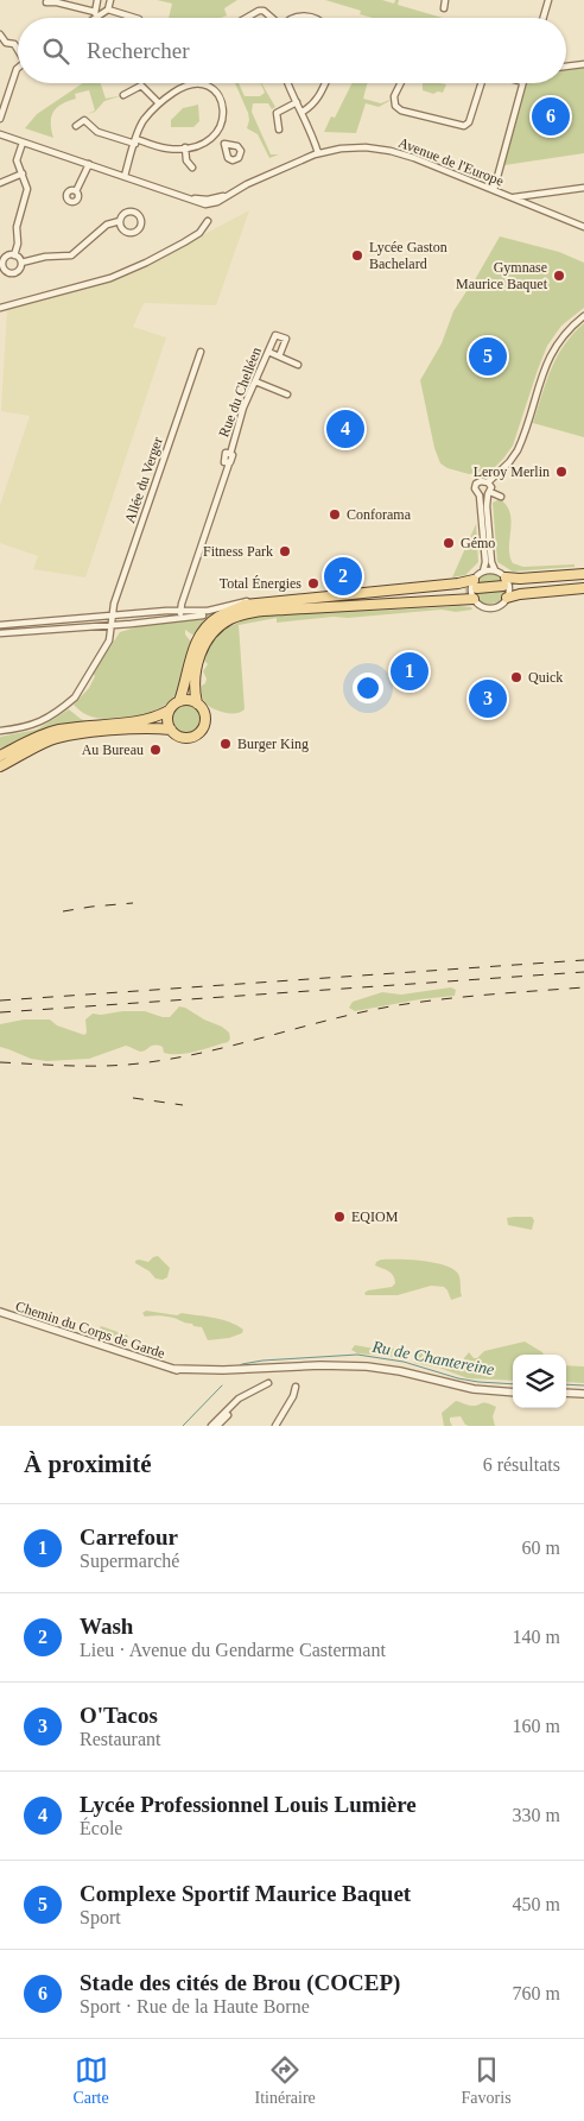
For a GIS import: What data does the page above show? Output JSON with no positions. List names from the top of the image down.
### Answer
{
  "streets": {
    "street": [
      "Avenue de l'Europe",
      "Rue du Chelléen",
      "Allée du Verger",
      "Chemin du Corps de Garde"
    ]
  },
  "water": ["Ru de Chantereine"],
  "places": [
    "Lycée Gaston Bachelard",
    "Gymnase Maurice Baquet",
    "Leroy Merlin",
    "Conforama",
    "Gémo",
    "Fitness Park",
    "Total Énergies",
    "Quick",
    "Burger King",
    "Au Bureau",
    "EQIOM"
  ],
  "page": {
    "search": "Rechercher",
    "pins": [
      "6",
      "5",
      "4",
      "2",
      "1",
      "3"
    ],
    "heading": ["À proximité", "6 résultats"],
    "list": [
      {
        "mark": "1",
        "name": "Carrefour",
        "note": "Supermarché",
        "value": "60 m"
      },
      {
        "mark": "2",
        "name": "Wash",
        "note": "Lieu · Avenue du Gendarme Castermant",
        "value": "140 m"
      },
      {
        "mark": "3",
        "name": "O'Tacos",
        "note": "Restaurant",
        "value": "160 m"
      },
      {
        "mark": "4",
        "name": "Lycée Professionnel Louis Lumière",
        "note": "École",
        "value": "330 m"
      },
      {
        "mark": "5",
        "name": "Complexe Sportif Maurice Baquet",
        "note": "Sport",
        "value": "450 m"
      },
      {
        "mark": "6",
        "name": "Stade des cités de Brou (COCEP)",
        "note": "Sport · Rue de la Haute Borne",
        "value": "760 m"
      }
    ],
    "nav": ["Carte", "Itinéraire", "Favoris"]
  }
}
